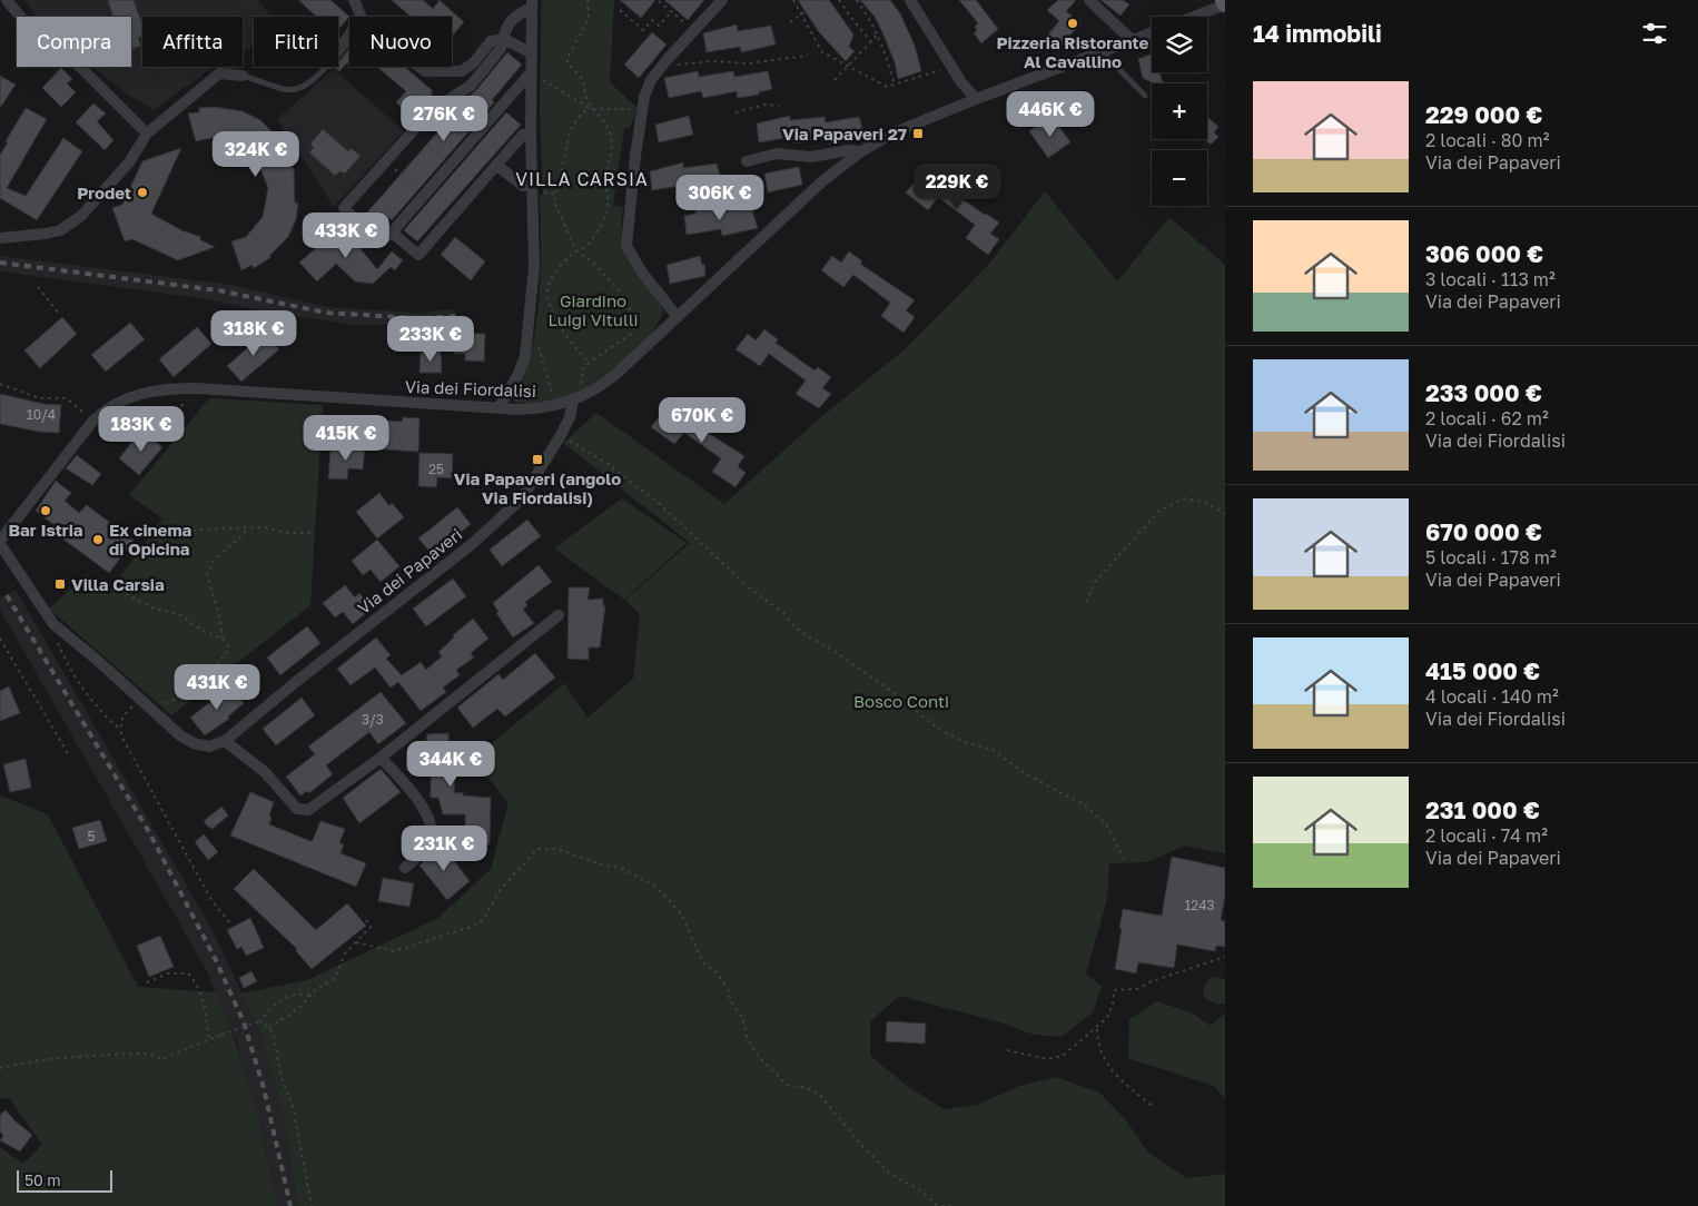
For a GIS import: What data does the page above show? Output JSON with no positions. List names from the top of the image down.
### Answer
{
  "streets": {
    "street": ["Via dei Fiordalisi", "Via dei Papaveri"]
  },
  "crossings": [
    ["Via dei Fiordalisi", "Via dei Papaveri"]
  ],
  "districts": ["VILLA CARSIA"],
  "parks": ["Giardino Luigi Vitulli", "Bosco Conti"],
  "places": {
    "other": [
      "Pizzeria Ristorante Al Cavallino",
      "Prodet",
      "Bar Istria",
      "Ex cinema di Opicina"
    ],
    "transit": ["Via Papaveri 27", "Via Papaveri (angolo Via Fiordalisi)", "Villa Carsia"]
  },
  "house_numbers": [
    "10/4",
    "25",
    "3/3",
    "5",
    "1243"
  ],
  "scale_bar": "50 m",
  "page": {
    "heading": "14 immobili",
    "map_buttons": ["+", "−"],
    "chip": [
      "Compra",
      "Affitta",
      "Filtri",
      "Nuovo"
    ],
    "list": [
      {
        "name": "229 000 €",
        "note": "2 locali · 80 m² · Via dei Papaveri"
      },
      {
        "name": "306 000 €",
        "note": "3 locali · 113 m² · Via dei Papaveri"
      },
      {
        "name": "233 000 €",
        "note": "2 locali · 62 m² · Via dei Fiordalisi"
      },
      {
        "name": "670 000 €",
        "note": "5 locali · 178 m² · Via dei Papaveri"
      },
      {
        "name": "415 000 €",
        "note": "4 locali · 140 m² · Via dei Fiordalisi"
      },
      {
        "name": "231 000 €",
        "note": "2 locali · 74 m² · Via dei Papaveri"
      }
    ],
    "price": [
      "446K €",
      "276K €",
      "324K €",
      "229K €",
      "306K €",
      "433K €",
      "318K €",
      "233K €",
      "670K €",
      "183K €",
      "415K €",
      "431K €",
      "344K €",
      "231K €"
    ],
    "scale": "50 m"
  }
}
